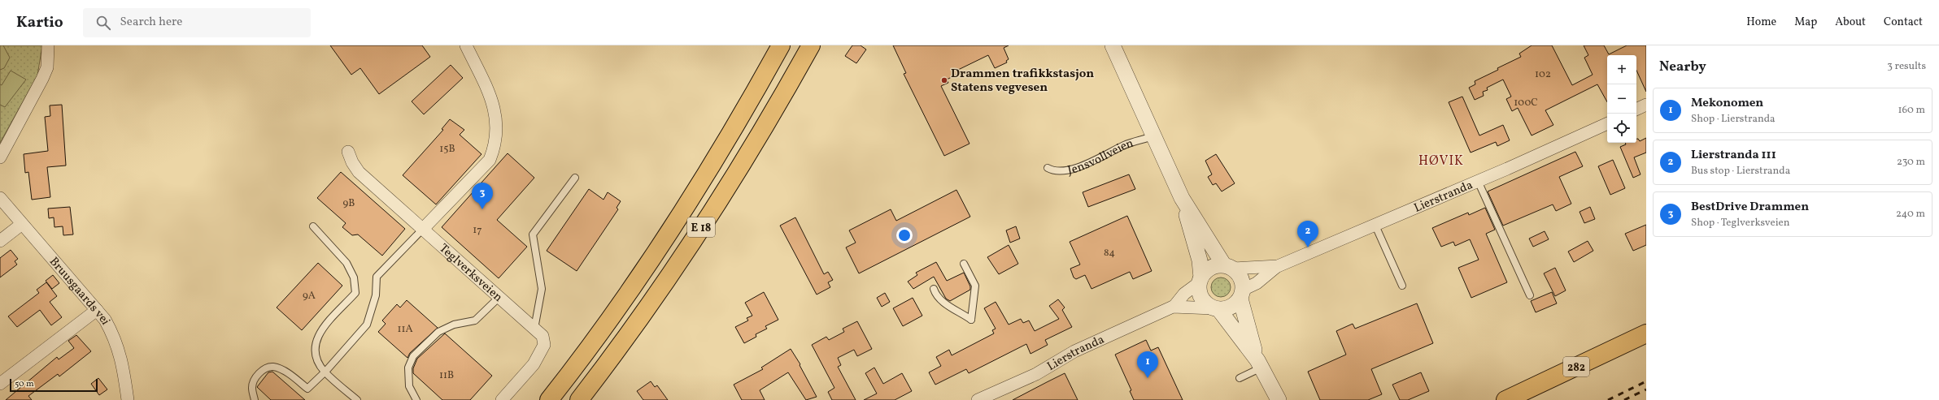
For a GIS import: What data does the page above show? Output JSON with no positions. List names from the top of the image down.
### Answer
{
  "streets": {
    "main road": ["E 18", "282"],
    "street": ["Lierstranda", "Teglverksveien", "Bruusgaards vei"],
    "lane": ["Jensvollveien"]
  },
  "districts": ["HØVIK"],
  "places": ["Drammen trafikkstasjon Statens vegvesen"],
  "house_numbers": [
    "102",
    "100C",
    "15B",
    "9B",
    "17",
    "84",
    "9A",
    "11A",
    "11B"
  ],
  "scale_bar": "50 m",
  "page": {
    "header": "Kartio",
    "search": "Search here",
    "nav": [
      "Home",
      "Map",
      "About",
      "Contact"
    ],
    "heading": ["Nearby", "3 results"],
    "map_buttons": ["+", "−"],
    "list": [
      {
        "mark": "1",
        "name": "Mekonomen",
        "note": "Shop · Lierstranda",
        "value": "160 m"
      },
      {
        "mark": "2",
        "name": "Lierstranda 111",
        "note": "Bus stop · Lierstranda",
        "value": "230 m"
      },
      {
        "mark": "3",
        "name": "BestDrive Drammen",
        "note": "Shop · Teglverksveien",
        "value": "240 m"
      }
    ],
    "pins": ["3", "2", "1"],
    "scale": "50 m"
  }
}
